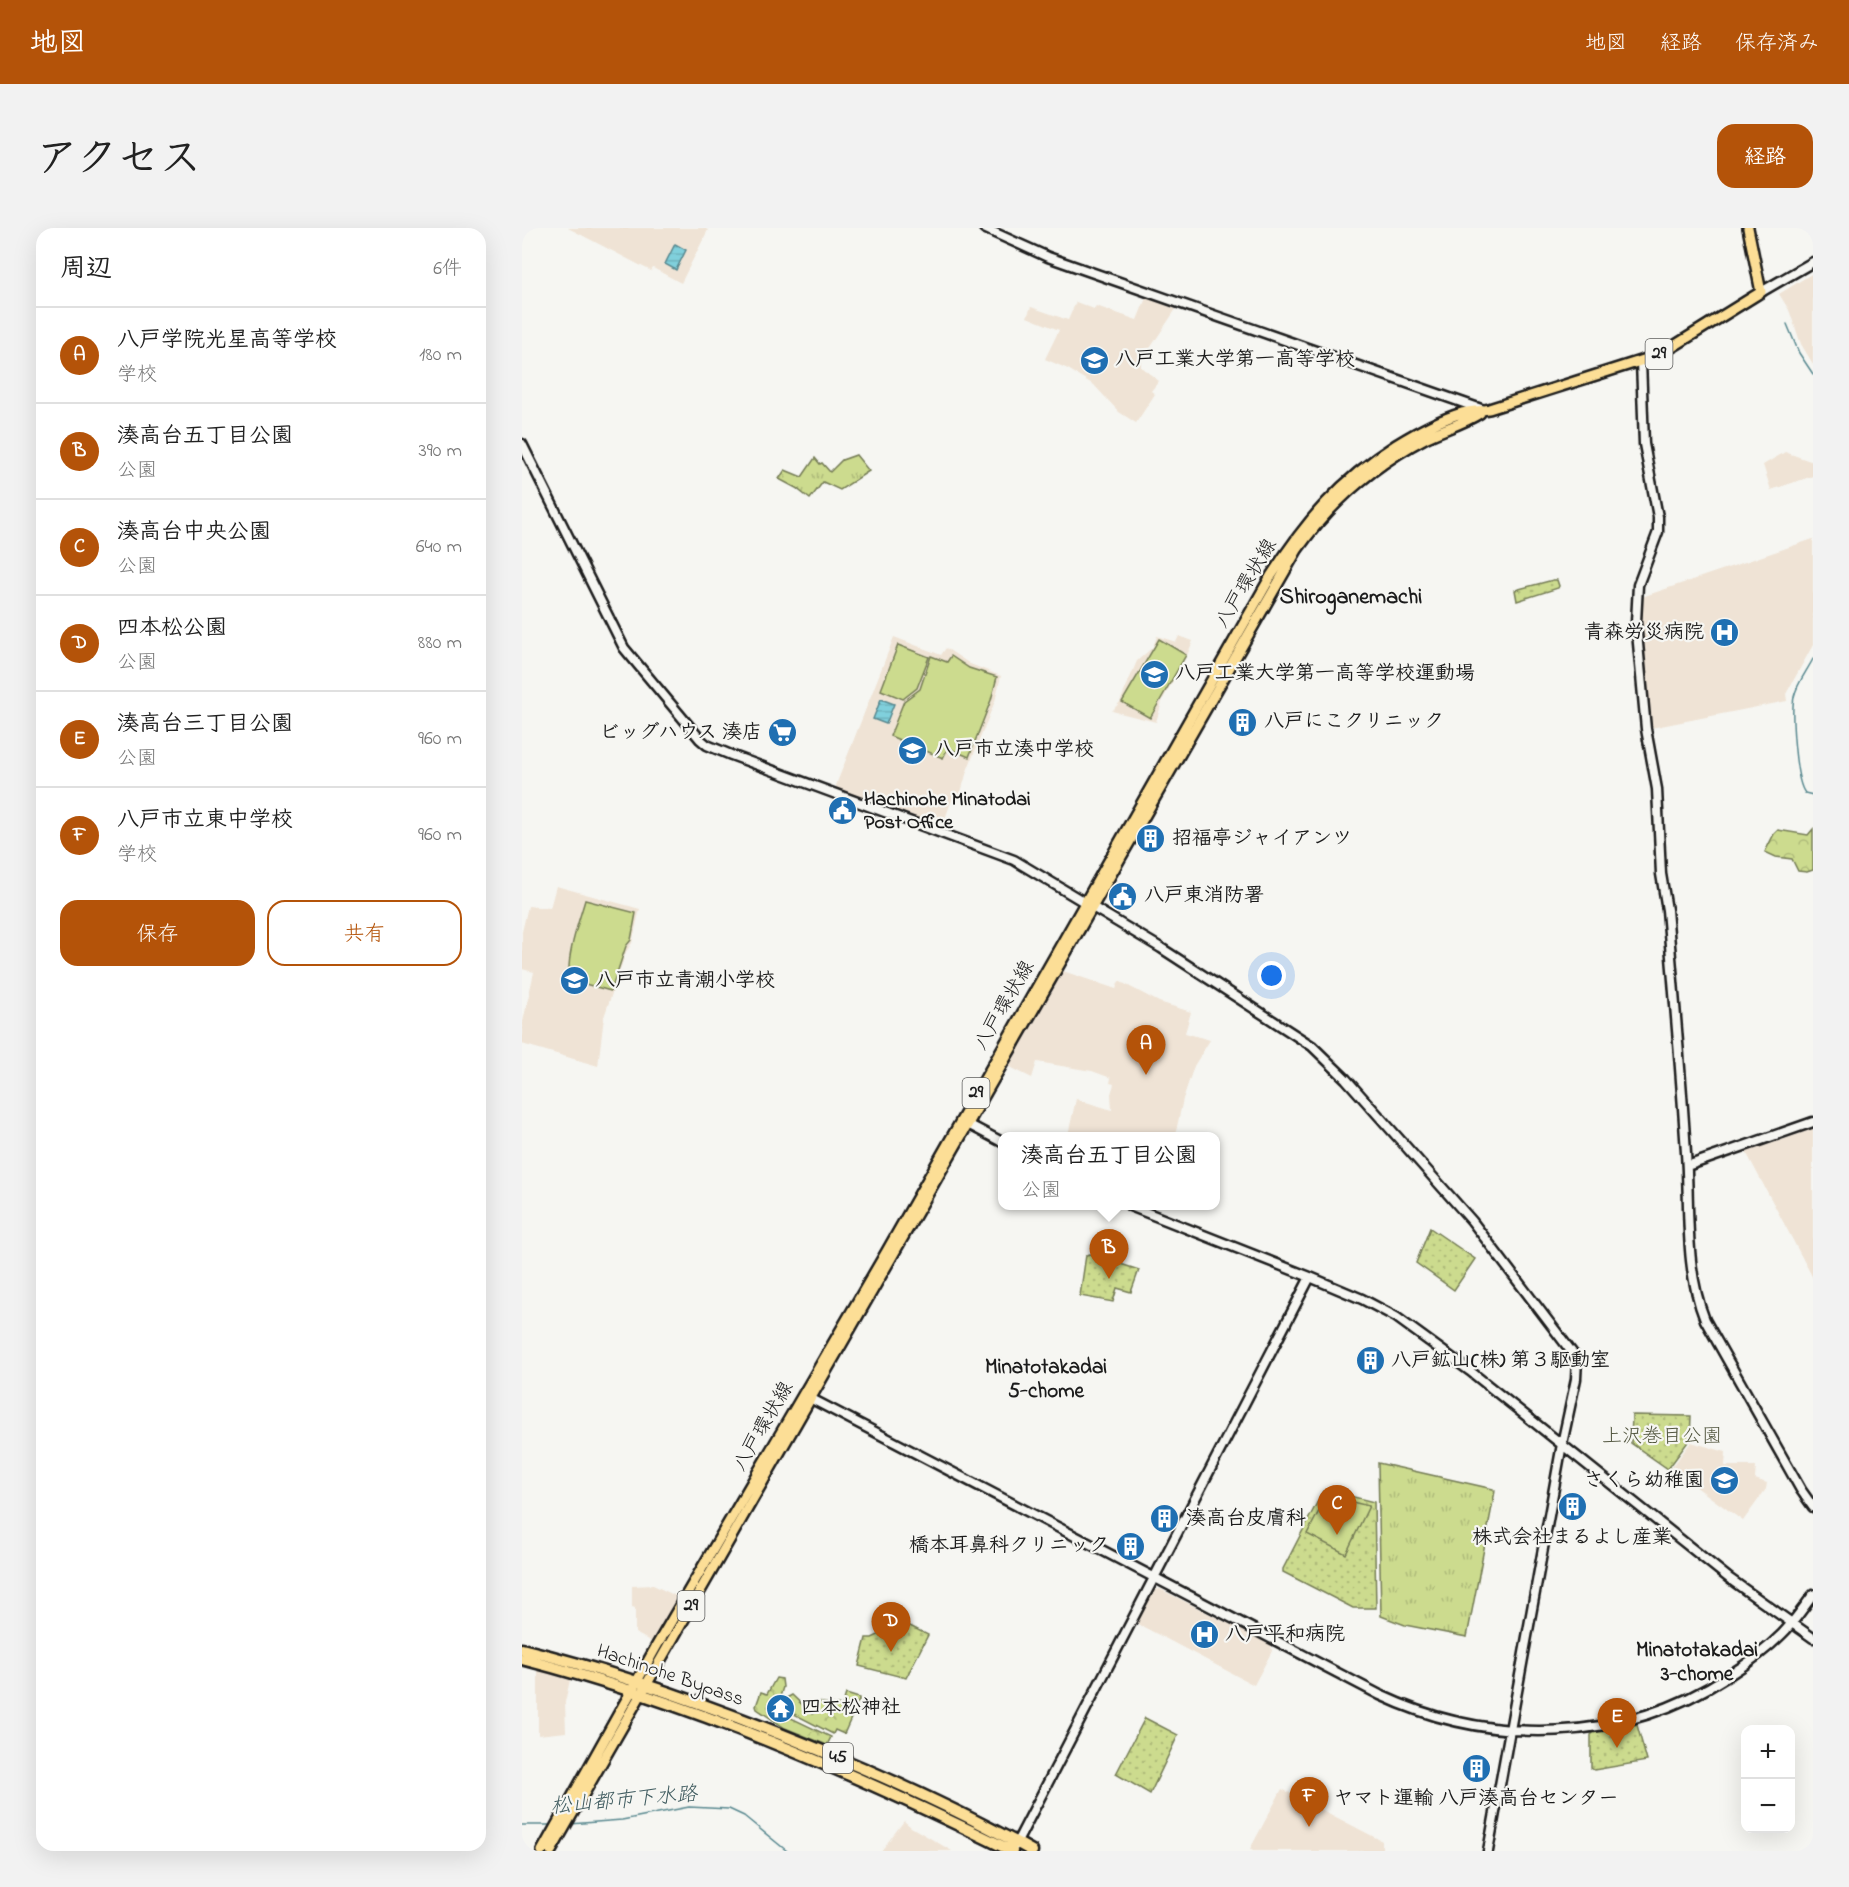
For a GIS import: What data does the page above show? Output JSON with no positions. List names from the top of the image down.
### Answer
{
  "streets": {
    "highway": ["Hachinohe Bypass", "45"],
    "main road": ["29", "八戸環状線"]
  },
  "crossings": [
    ["八戸環状線", "Hachinohe Bypass"]
  ],
  "districts": ["Shiroganemachi", "Minatotakadai 5-chome", "Minatotakadai 3-chome"],
  "water": ["松山都市下水路"],
  "parks": ["上沢巻目公園"],
  "places": {
    "school or university": [
      "八戸工業大学第一高等学校",
      "八戸工業大学第一高等学校運動場",
      "八戸市立湊中学校",
      "八戸市立青潮小学校",
      "さくら幼稚園"
    ],
    "hospital": ["青森労災病院", "八戸平和病院"],
    "building": [
      "八戸にこクリニック",
      "招福亭ジャイアンツ",
      "八戸鉱山(株) 第３駆動室",
      "株式会社まるよし産業",
      "湊高台皮膚科",
      "橋本耳鼻科クリニック",
      "ヤマト運輸 八戸湊高台センター"
    ],
    "supermarket": ["ビッグハウス 湊店"],
    "public building": ["Hachinohe Minatodai Post Office", "八戸東消防署"],
    "temple": ["四本松神社"]
  },
  "page": {
    "header": "地図",
    "nav": ["地図", "経路", "保存済み"],
    "title": "アクセス",
    "buttons": [
      "経路",
      ["保存", "共有"]
    ],
    "heading": ["周辺", "6件"],
    "list": [
      {
        "mark": "A",
        "name": "八戸学院光星高等学校",
        "note": "学校",
        "value": "180 m"
      },
      {
        "mark": "B",
        "name": "湊高台五丁目公園",
        "note": "公園",
        "value": "390 m"
      },
      {
        "mark": "C",
        "name": "湊高台中央公園",
        "note": "公園",
        "value": "640 m"
      },
      {
        "mark": "D",
        "name": "四本松公園",
        "note": "公園",
        "value": "880 m"
      },
      {
        "mark": "E",
        "name": "湊高台三丁目公園",
        "note": "公園",
        "value": "960 m"
      },
      {
        "mark": "F",
        "name": "八戸市立東中学校",
        "note": "学校",
        "value": "960 m"
      }
    ],
    "pins": [
      "A",
      "B",
      "C",
      "D",
      "E",
      "F"
    ],
    "popup": ["湊高台五丁目公園", "公園"],
    "map_buttons": ["+", "−"]
  }
}
